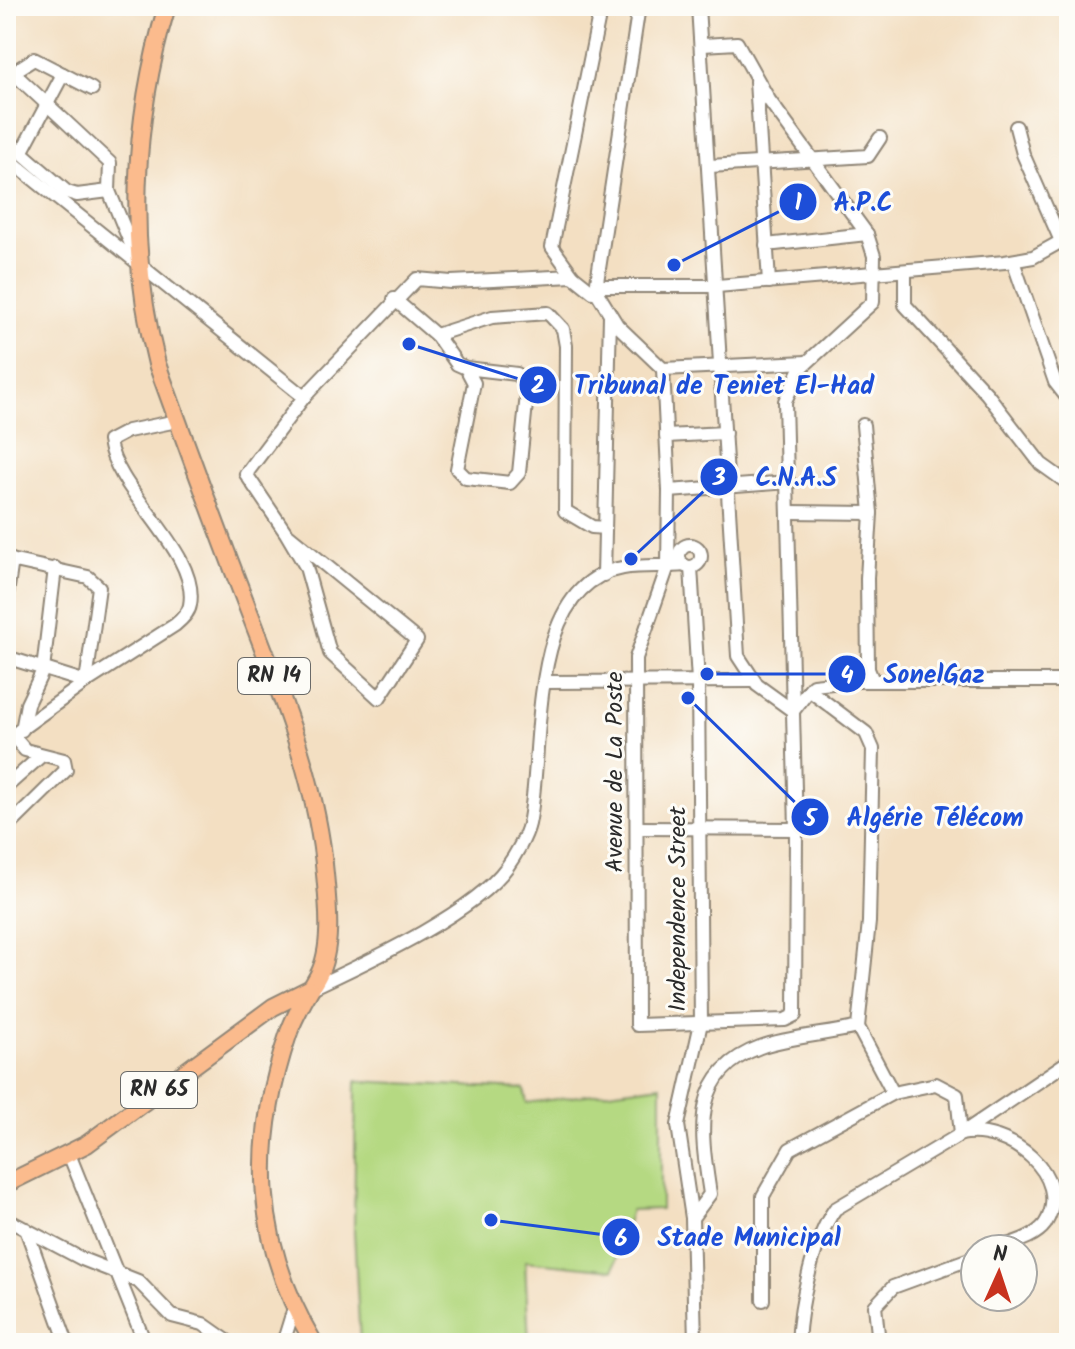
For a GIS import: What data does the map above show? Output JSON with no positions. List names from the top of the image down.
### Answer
{
  "streets": {
    "main road": ["RN 14", "RN 65"],
    "street": ["Avenue de La Poste", "Independence Street"]
  },
  "crossings": [
    ["RN 14", "RN 65"],
    ["Avenue de La Poste", "Independence Street"]
  ],
  "places": [
    "A.P.C",
    "Tribunal de Teniet El-Had",
    "C.N.A.S",
    "SonelGaz",
    "Algérie Télécom",
    "Stade Municipal"
  ],
  "north": "top"
}
